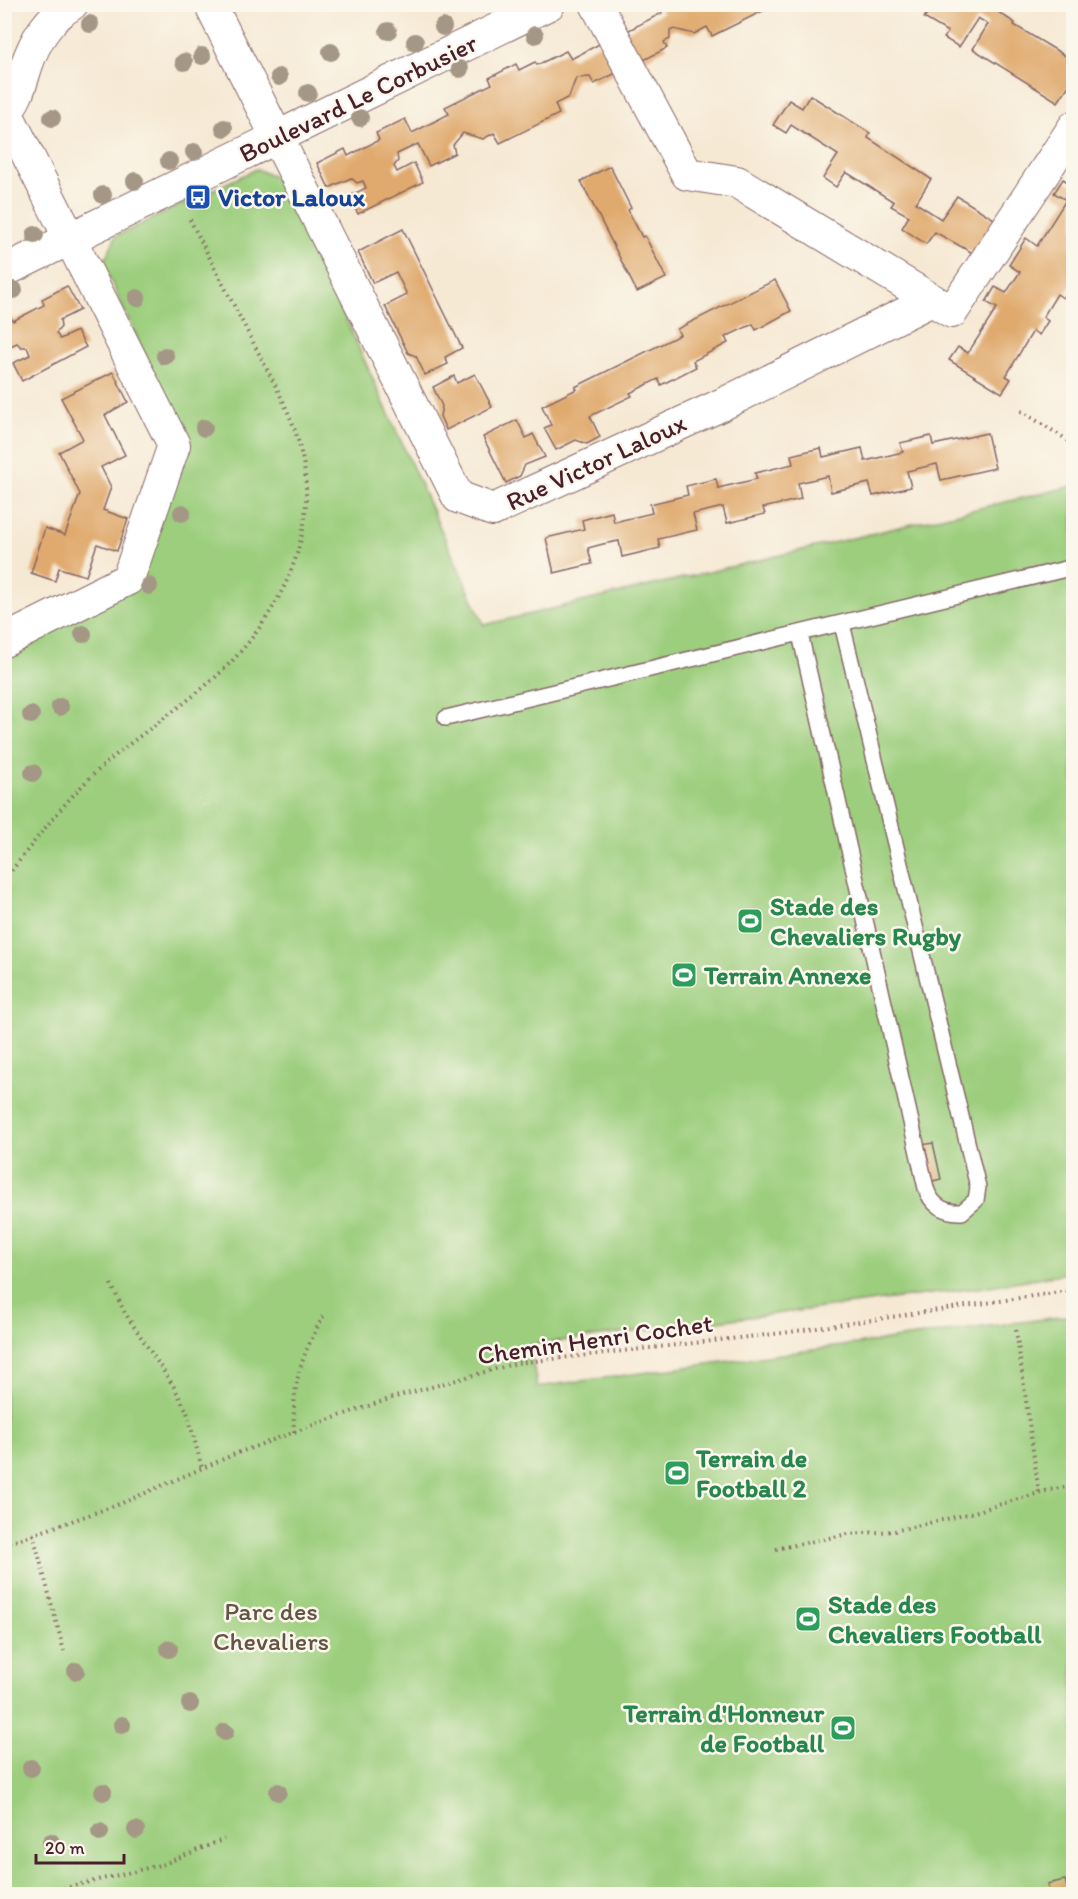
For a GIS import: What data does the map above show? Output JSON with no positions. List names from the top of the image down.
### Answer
{
  "streets": {
    "street": ["Boulevard Le Corbusier", "Rue Victor Laloux"],
    "path": ["Chemin Henri Cochet"]
  },
  "crossings": [
    ["Boulevard Le Corbusier", "Rue Victor Laloux"]
  ],
  "parks": ["Parc des Chevaliers"],
  "places": {
    "bus stop": ["Victor Laloux"],
    "sports": [
      "Stade des Chevaliers Rugby",
      "Terrain Annexe",
      "Terrain de Football 2",
      "Stade des Chevaliers Football",
      "Terrain d'Honneur de Football"
    ]
  },
  "scale_bar": "20 m"
}
